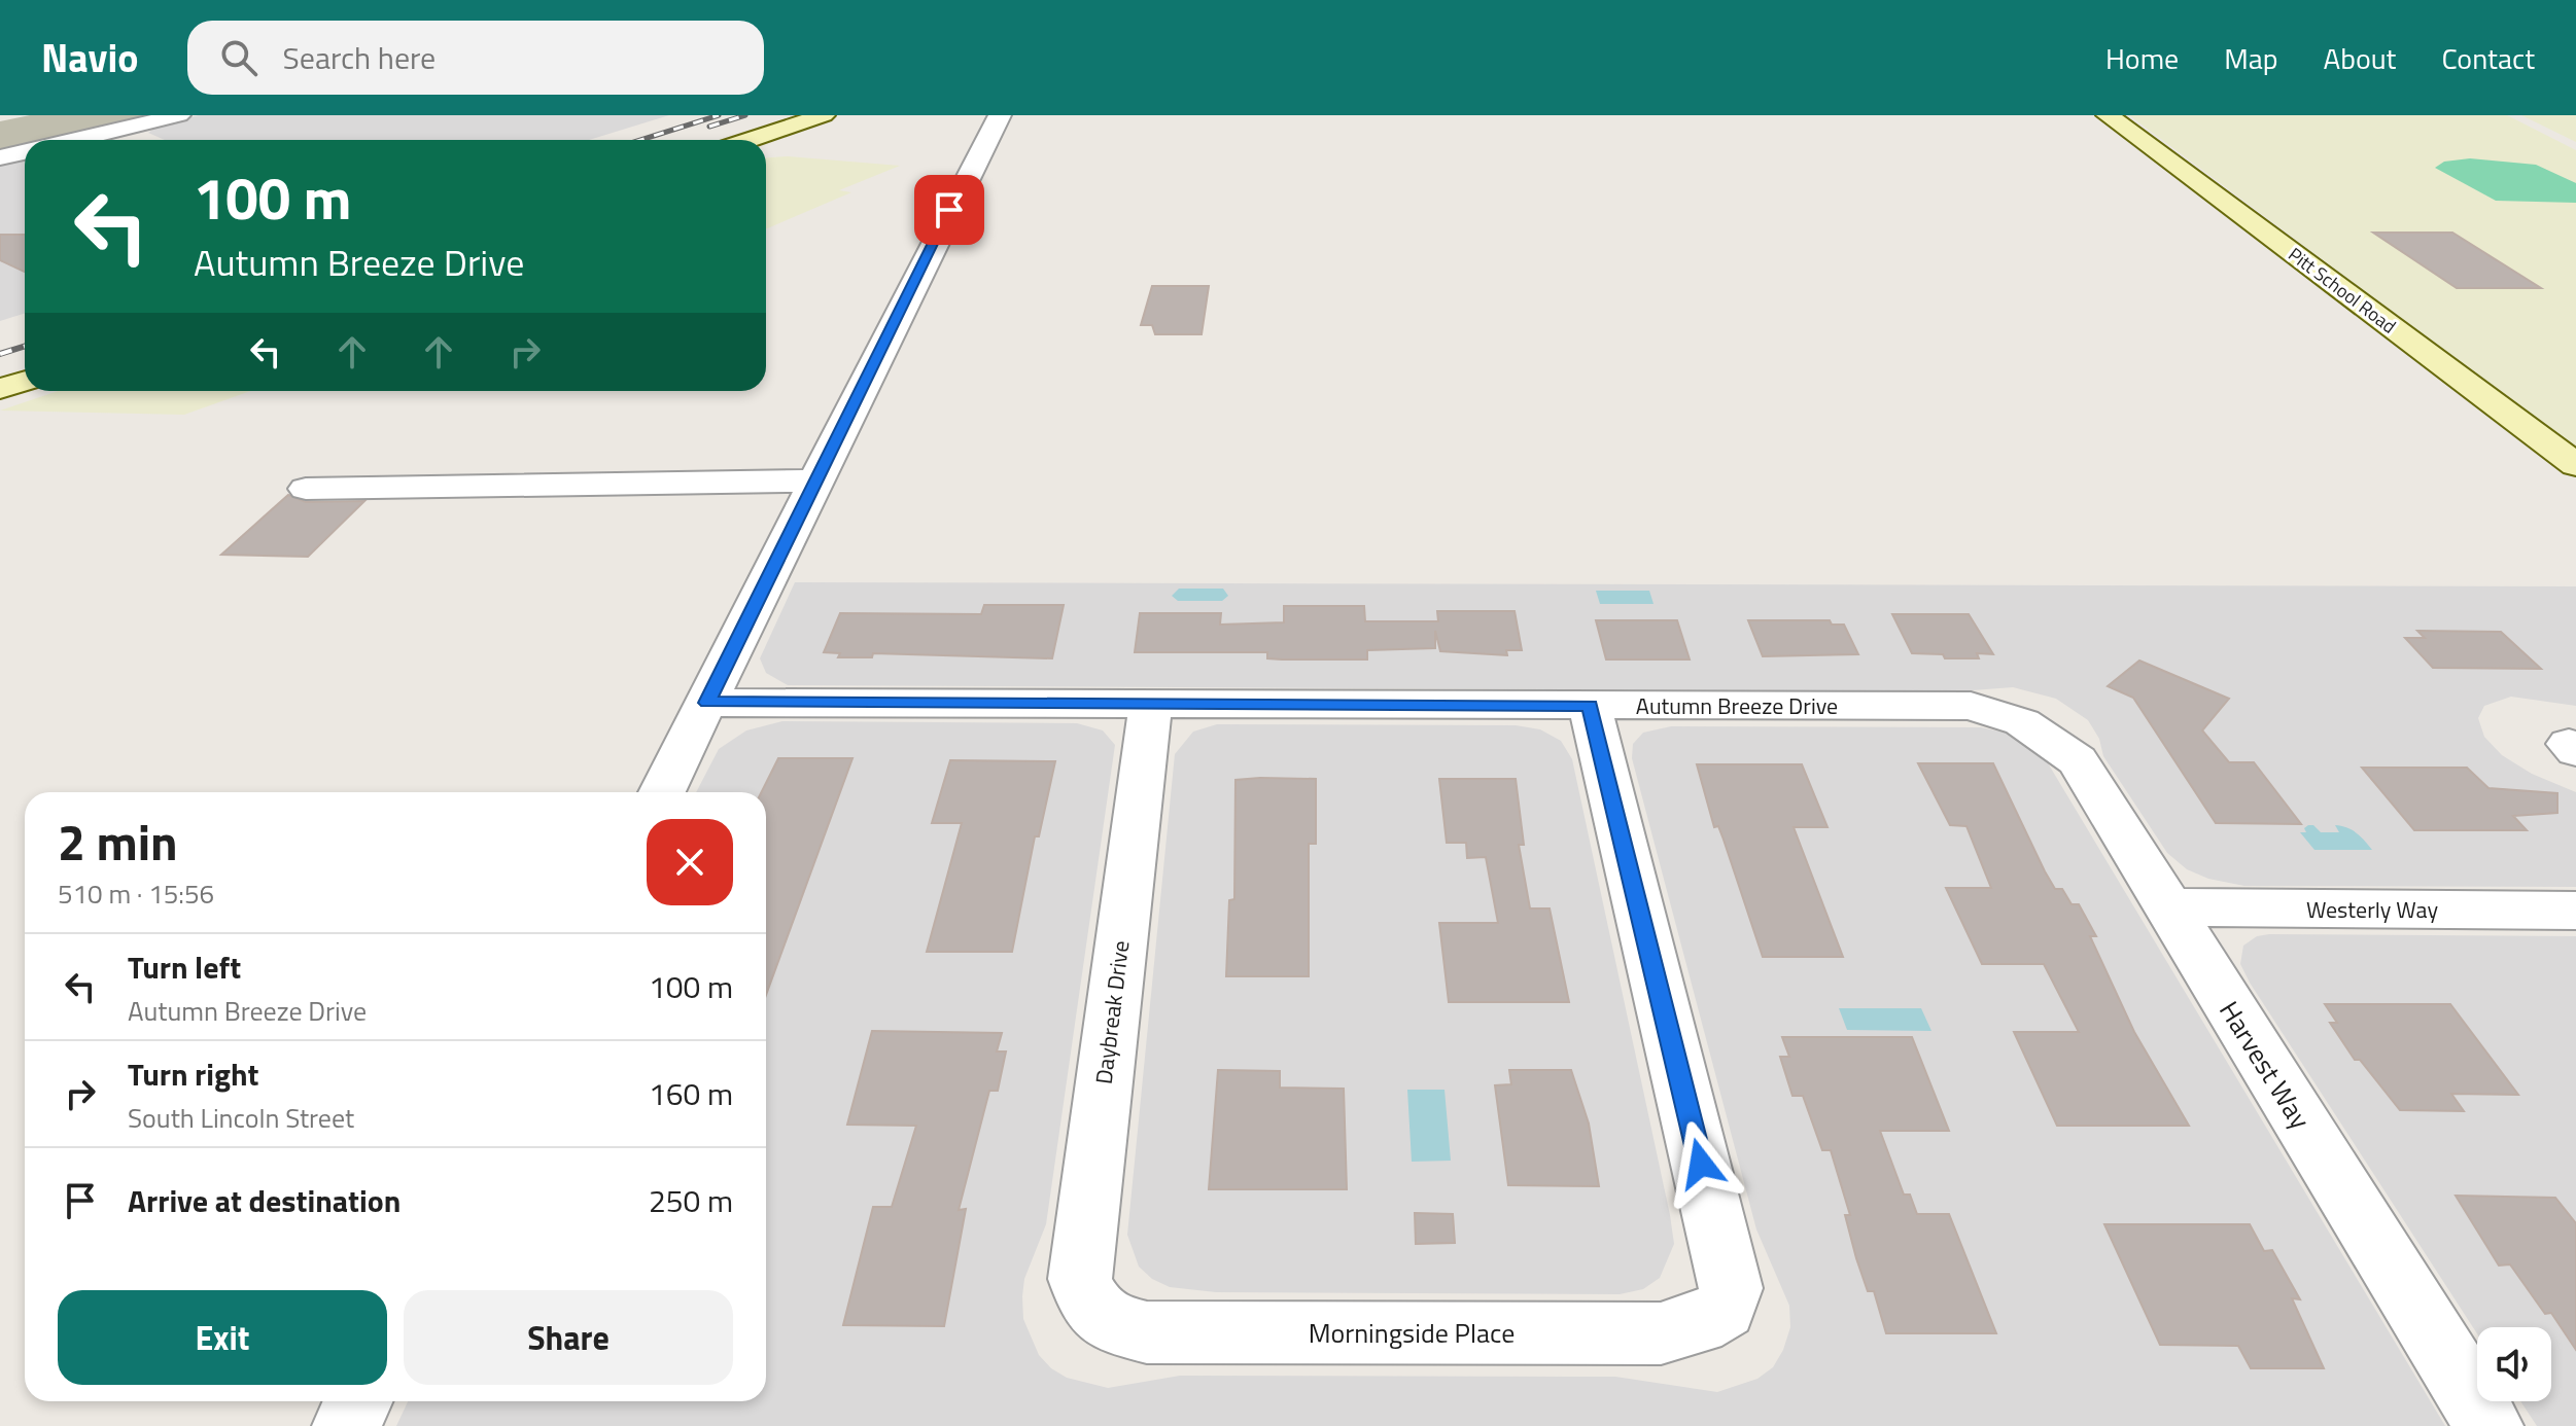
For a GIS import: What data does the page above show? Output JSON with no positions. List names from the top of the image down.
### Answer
{
  "streets": {
    "street": [
      "Pitt School Road",
      "Autumn Breeze Drive",
      "Westerly Way",
      "Daybreak Drive",
      "Harvest Way",
      "Morningside Place"
    ]
  },
  "crossings": [
    ["Autumn Breeze Drive", "Daybreak Drive"],
    ["Autumn Breeze Drive", "Harvest Way"],
    ["Autumn Breeze Drive", "Morningside Place"],
    ["Westerly Way", "Harvest Way"],
    ["Daybreak Drive", "Morningside Place"]
  ],
  "page": {
    "header": "Navio",
    "search": "Search here",
    "nav": [
      "Home",
      "Map",
      "About",
      "Contact"
    ],
    "turn": ["100 m", "Autumn Breeze Drive"],
    "heading": ["2 min", "510 m · 15:56"],
    "list": [
      {
        "name": "Turn left",
        "note": "Autumn Breeze Drive",
        "value": "100 m"
      },
      {
        "name": "Turn right",
        "note": "South Lincoln Street",
        "value": "160 m"
      },
      {
        "name": "Arrive at destination",
        "value": "250 m"
      }
    ],
    "buttons": ["Exit", "Share"]
  }
}
